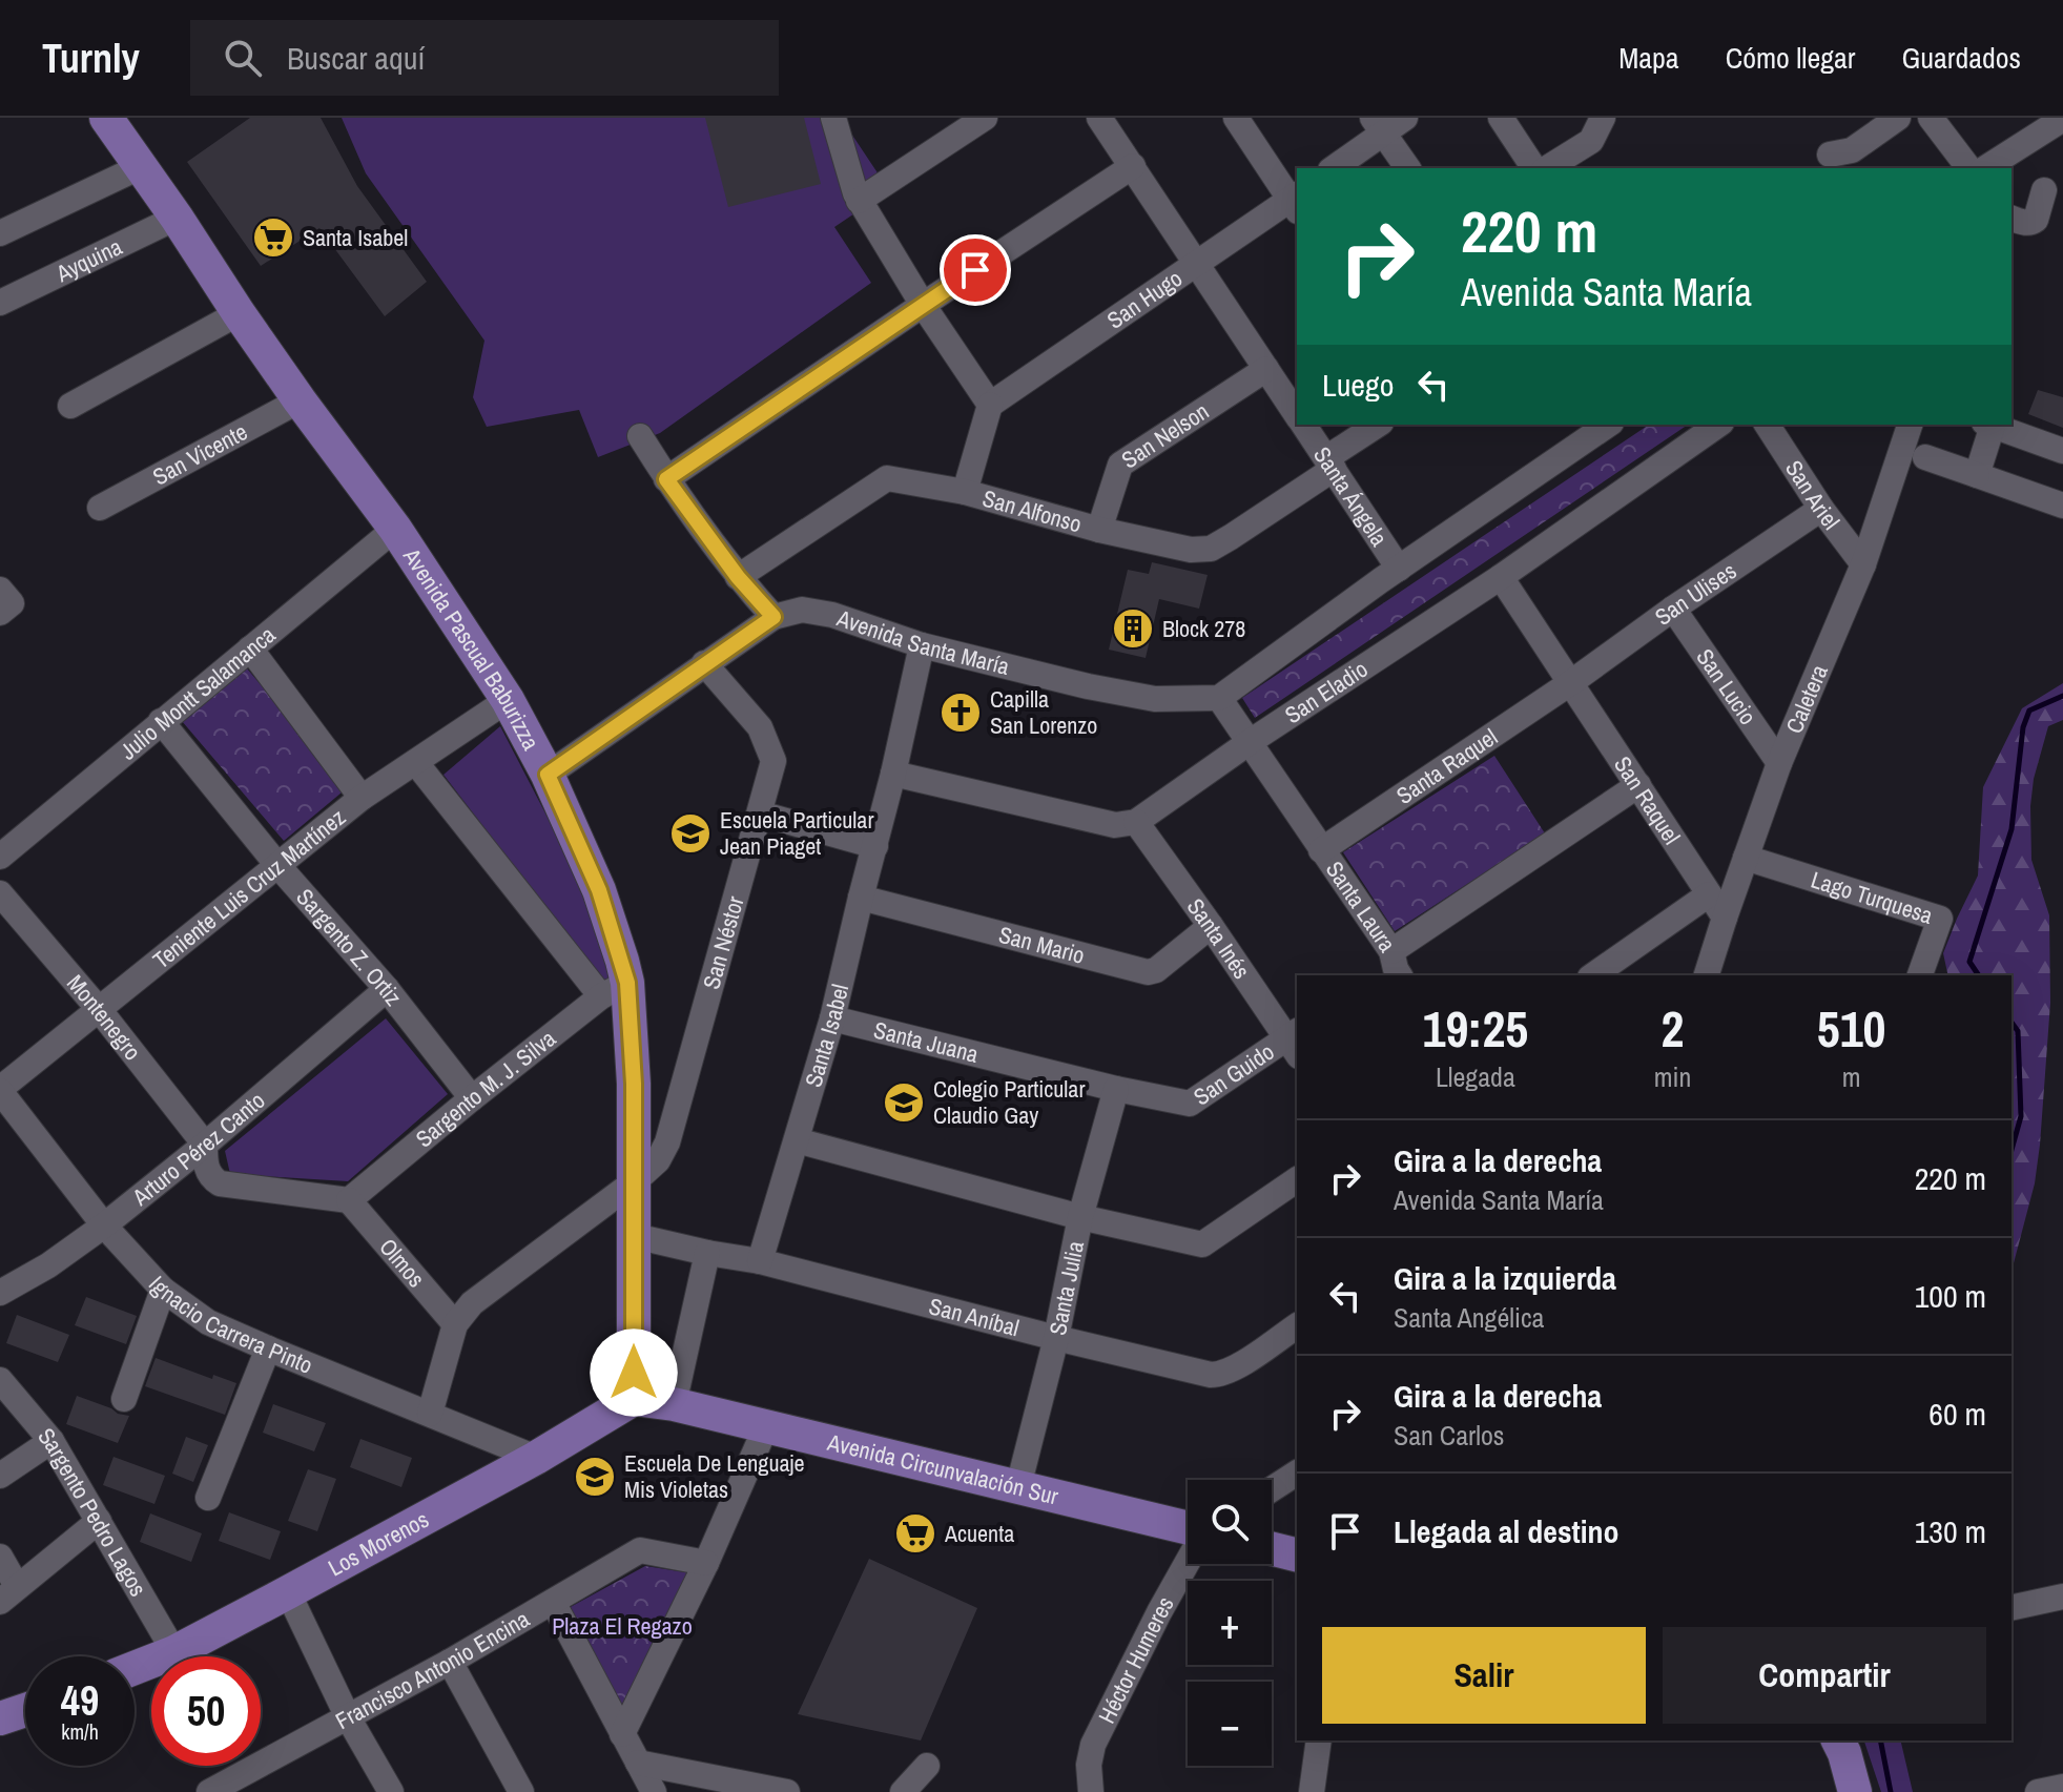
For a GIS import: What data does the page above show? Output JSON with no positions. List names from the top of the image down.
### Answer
{
  "streets": {
    "main road": ["Avenida Pascual Baburizza", "Avenida Circunvalación Sur", "Los Morenos"],
    "street": [
      "Ayquina",
      "San Hugo",
      "San Nelson",
      "San Vicente",
      "San Ariel",
      "Santa Ángela",
      "San Alfonso",
      "San Ulises",
      "Avenida Santa María",
      "San Lucio",
      "Julio Montt Salamanca",
      "San Eladio",
      "Caletera",
      "Santa Raquel",
      "San Raquel",
      "Teniente Luis Cruz Martínez",
      "Lago Turquesa",
      "Santa Laura",
      "Santa Inés",
      "San Néstor",
      "San Mario",
      "Sargento Z. Ortiz",
      "Montenegro",
      "Santa Isabel",
      "Santa Juana",
      "San Guido",
      "Sargento M. J. Silva",
      "Arturo Pérez Canto",
      "Olmos",
      "Santa Julia",
      "San Aníbal",
      "Ignacio Carrera Pinto",
      "Sargento Pedro Lagos",
      "Héctor Humeres",
      "Francisco Antonio Encina"
    ]
  },
  "crossings": [
    ["Ayquina", "Avenida Pascual Baburizza"],
    ["San Hugo", "Santa Ángela"],
    ["San Nelson", "Santa Ángela"],
    ["San Nelson", "San Alfonso"],
    ["San Vicente", "Avenida Pascual Baburizza"],
    ["San Ariel", "San Ulises"],
    ["San Ariel", "Caletera"],
    ["Santa Ángela", "San Alfonso"],
    ["San Ulises", "San Lucio"],
    ["San Ulises", "Santa Raquel"],
    ["San Ulises", "San Raquel"],
    ["Avenida Santa María", "Avenida Pascual Baburizza"],
    ["Avenida Santa María", "Santa Laura"],
    ["Avenida Santa María", "San Néstor"],
    ["Avenida Santa María", "Santa Isabel"],
    ["Avenida Pascual Baburizza", "Julio Montt Salamanca"],
    ["Avenida Pascual Baburizza", "Teniente Luis Cruz Martínez"],
    ["Avenida Pascual Baburizza", "San Néstor"],
    ["Avenida Pascual Baburizza", "Sargento M. J. Silva"],
    ["Avenida Pascual Baburizza", "San Aníbal"],
    ["Avenida Pascual Baburizza", "Avenida Circunvalación Sur"],
    ["Avenida Pascual Baburizza", "Los Morenos"],
    ["San Lucio", "Caletera"],
    ["Julio Montt Salamanca", "Sargento Z. Ortiz"],
    ["San Eladio", "San Raquel"],
    ["San Eladio", "Santa Laura"],
    ["San Eladio", "Santa Inés"],
    ["Caletera", "San Raquel"],
    ["Caletera", "Lago Turquesa"],
    ["Santa Raquel", "San Raquel"],
    ["Santa Raquel", "Santa Laura"],
    ["San Raquel", "Santa Laura"],
    ["Teniente Luis Cruz Martínez", "Sargento Z. Ortiz"],
    ["Teniente Luis Cruz Martínez", "Montenegro"],
    ["Teniente Luis Cruz Martínez", "Ignacio Carrera Pinto"],
    ["Santa Inés", "San Mario"],
    ["Santa Inés", "San Guido"],
    ["San Néstor", "Olmos"],
    ["San Mario", "Santa Isabel"],
    ["Sargento Z. Ortiz", "Sargento M. J. Silva"],
    ["Sargento Z. Ortiz", "Arturo Pérez Canto"],
    ["Montenegro", "Sargento M. J. Silva"],
    ["Montenegro", "Arturo Pérez Canto"],
    ["Montenegro", "Olmos"],
    ["Santa Isabel", "Santa Juana"],
    ["Santa Isabel", "San Aníbal"],
    ["Santa Juana", "San Guido"],
    ["Santa Juana", "Santa Julia"],
    ["San Guido", "Santa Julia"],
    ["Sargento M. J. Silva", "Olmos"],
    ["Arturo Pérez Canto", "Ignacio Carrera Pinto"],
    ["Santa Julia", "San Aníbal"],
    ["Santa Julia", "Avenida Circunvalación Sur"],
    ["Ignacio Carrera Pinto", "Los Morenos"],
    ["Avenida Circunvalación Sur", "Los Morenos"],
    ["Sargento Pedro Lagos", "Los Morenos"]
  ],
  "parks": ["Plaza El Regazo"],
  "places": {
    "supermarket": ["Santa Isabel", "Acuenta"],
    "building": ["Block 278"],
    "church": ["Capilla San Lorenzo"],
    "school or university": ["Escuela Particular Jean Piaget", "Colegio Particular Claudio Gay", "Escuela De Lenguaje Mis Violetas"]
  },
  "page": {
    "header": "Turnly",
    "search": "Buscar aquí",
    "nav": ["Mapa", "Cómo llegar", "Guardados"],
    "turn": ["220 m", "Avenida Santa María"],
    "then": "Luego",
    "eta": [
      "19:25",
      "Llegada",
      "2",
      "min",
      "510",
      "m"
    ],
    "list": [
      {
        "name": "Gira a la derecha",
        "note": "Avenida Santa María",
        "value": "220 m"
      },
      {
        "name": "Gira a la izquierda",
        "note": "Santa Angélica",
        "value": "100 m"
      },
      {
        "name": "Gira a la derecha",
        "note": "San Carlos",
        "value": "60 m"
      },
      {
        "name": "Llegada al destino",
        "value": "130 m"
      }
    ],
    "map_buttons": ["+", "−"],
    "buttons": ["Salir", "Compartir"],
    "speed": "49 km/h",
    "limit": "50"
  }
}
